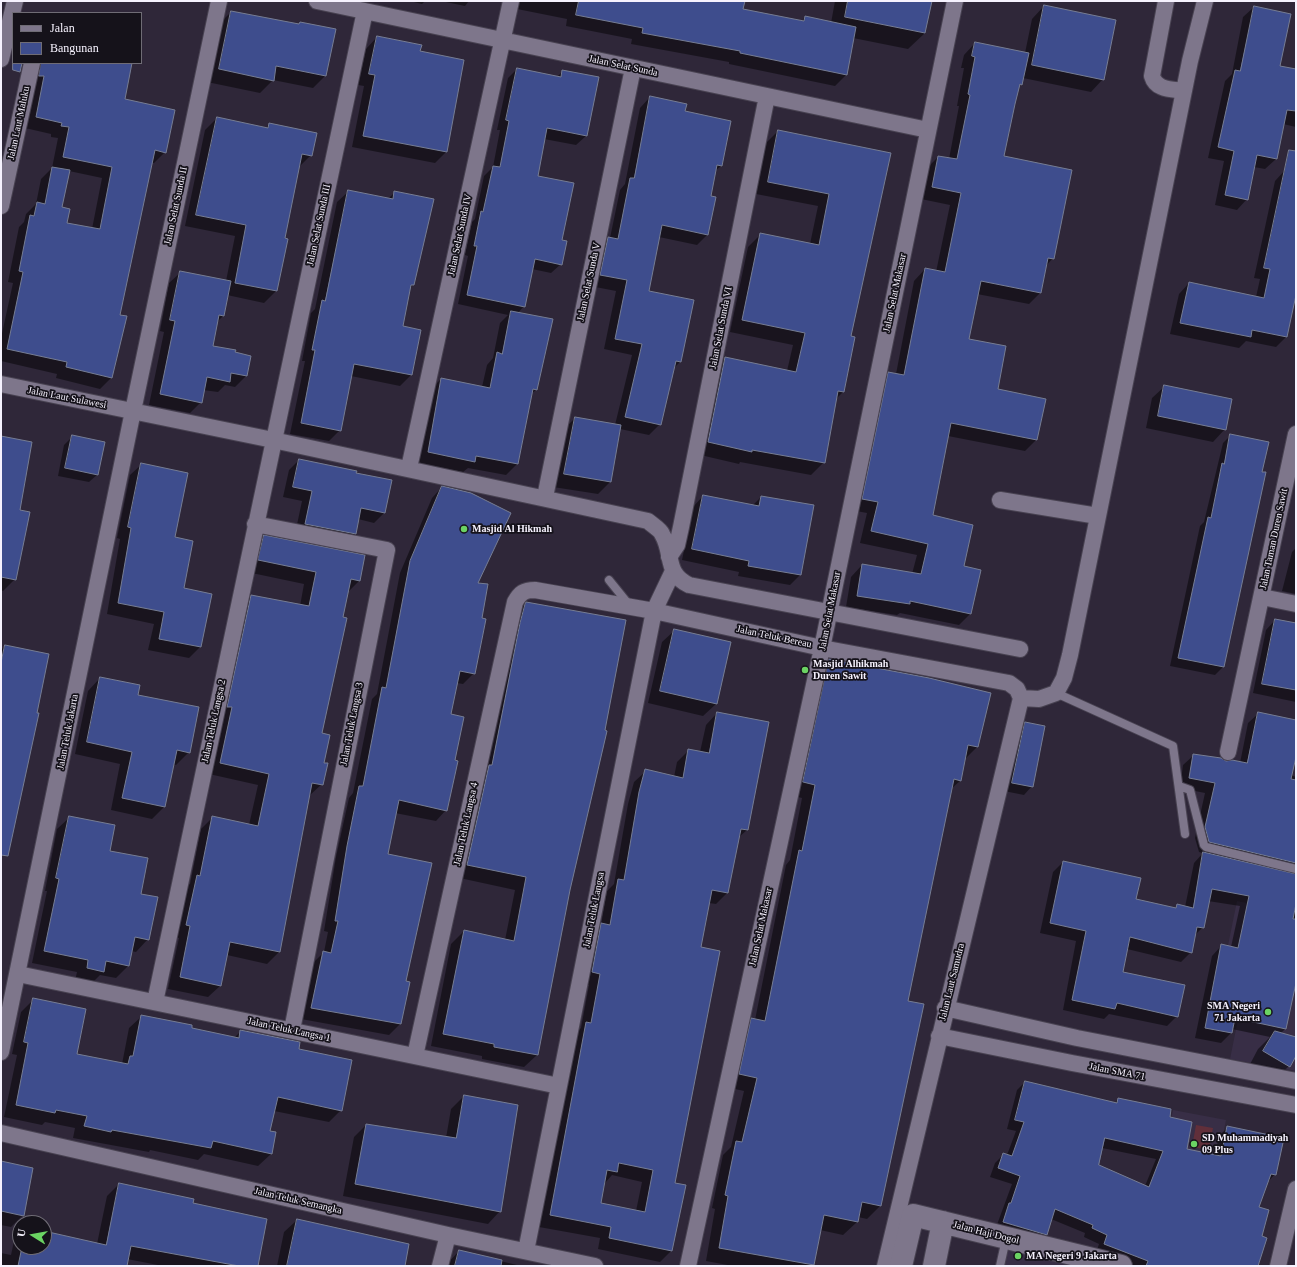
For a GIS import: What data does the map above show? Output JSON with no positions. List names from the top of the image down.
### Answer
{
  "streets": {
    "street": [
      "Jalan Selat Sunda",
      "Jalan Laut Maluku",
      "Jalan Selat Sunda II",
      "Jalan Selat Sunda III",
      "Jalan Selat Sunda IV",
      "Jalan Selat Sunda V",
      "Jalan Selat Makasar",
      "Jalan Selat Sunda VI",
      "Jalan Laut Sulawesi",
      "Jalan Taman Duren Sawit",
      "Jalan Teluk Bereau",
      "Jalan Teluk Langsa 2",
      "Jalan Teluk Langsa 3",
      "Jalan Teluk Jakarta",
      "Jalan Teluk Langsa 4",
      "Jalan Teluk Langsa",
      "Jalan Laut Samudra",
      "Jalan Teluk Langsa 1",
      "Jalan SMA 71",
      "Jalan Teluk Semangka",
      "Jalan Haji Dogol"
    ]
  },
  "crossings": [
    ["Jalan Selat Sunda", "Jalan Selat Sunda III"],
    ["Jalan Selat Sunda", "Jalan Selat Sunda IV"],
    ["Jalan Selat Sunda", "Jalan Selat Sunda V"],
    ["Jalan Selat Sunda", "Jalan Selat Makasar"],
    ["Jalan Selat Sunda", "Jalan Selat Sunda VI"],
    ["Jalan Selat Sunda II", "Jalan Laut Sulawesi"],
    ["Jalan Selat Sunda II", "Jalan Teluk Jakarta"],
    ["Jalan Selat Sunda III", "Jalan Laut Sulawesi"],
    ["Jalan Selat Sunda III", "Jalan Teluk Langsa 2"],
    ["Jalan Selat Sunda IV", "Jalan Laut Sulawesi"],
    ["Jalan Selat Sunda V", "Jalan Laut Sulawesi"],
    ["Jalan Selat Makasar", "Jalan Teluk Bereau"],
    ["Jalan Selat Sunda VI", "Jalan Laut Sulawesi"],
    ["Jalan Selat Sunda VI", "Jalan Teluk Langsa"],
    ["Jalan Laut Sulawesi", "Jalan Teluk Langsa 2"],
    ["Jalan Laut Sulawesi", "Jalan Teluk Jakarta"],
    ["Jalan Laut Sulawesi", "Jalan Teluk Langsa"],
    ["Jalan Teluk Bereau", "Jalan Teluk Langsa 4"],
    ["Jalan Teluk Bereau", "Jalan Teluk Langsa"],
    ["Jalan Teluk Bereau", "Jalan Laut Samudra"],
    ["Jalan Teluk Langsa 2", "Jalan Teluk Langsa 3"],
    ["Jalan Teluk Langsa 2", "Jalan Teluk Langsa 1"],
    ["Jalan Teluk Langsa 3", "Jalan Teluk Langsa 1"],
    ["Jalan Teluk Jakarta", "Jalan Teluk Langsa 1"],
    ["Jalan Teluk Langsa 4", "Jalan Teluk Langsa 1"],
    ["Jalan Teluk Langsa", "Jalan Teluk Langsa 1"],
    ["Jalan Teluk Langsa", "Jalan Teluk Semangka"],
    ["Jalan Laut Samudra", "Jalan SMA 71"],
    ["Jalan Laut Samudra", "Jalan Haji Dogol"]
  ],
  "places": [
    "Masjid Al Hikmah",
    "Masjid Alhikmah Duren Sawit",
    "SMA Negeri 71 Jakarta",
    "SD Muhammadiyah 09 Plus",
    "MA Negeri 9 Jakarta"
  ],
  "legend": ["Jalan", "Bangunan"],
  "north": "left"
}
